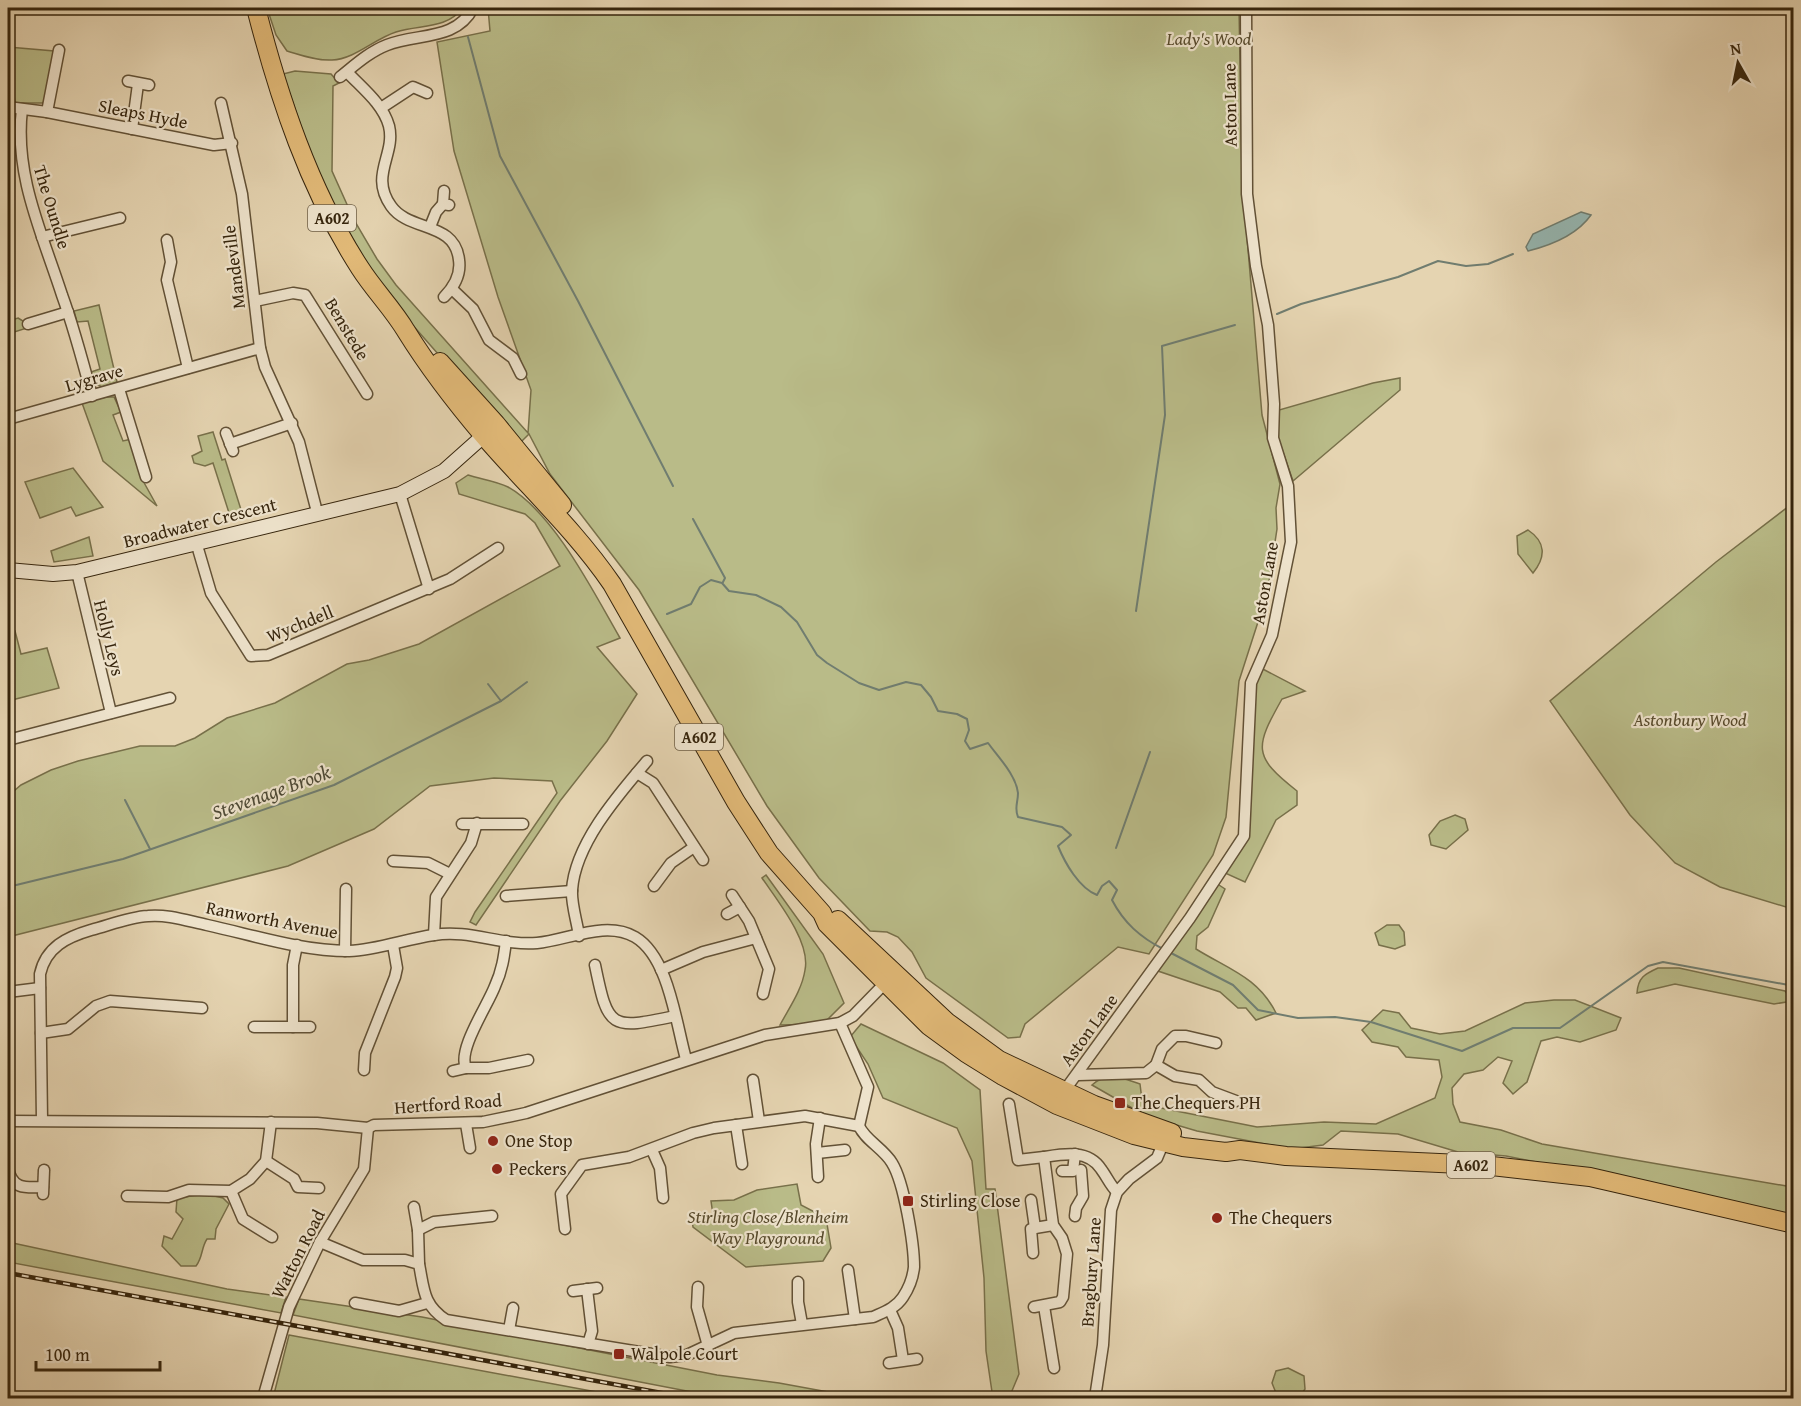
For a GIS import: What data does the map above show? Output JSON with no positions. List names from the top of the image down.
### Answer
{
  "streets": {
    "highway": ["A602"],
    "street": [
      "Aston Lane",
      "Sleaps Hyde",
      "The Oundle",
      "Mandeville",
      "Benstede",
      "Lygrave",
      "Broadwater Crescent",
      "Wychdell",
      "Holly Leys",
      "Ranworth Avenue",
      "Hertford Road",
      "Watton Road",
      "Bragbury Lane"
    ]
  },
  "crossings": [
    ["Aston Lane", "A602"],
    ["Sleaps Hyde", "The Oundle"],
    ["Sleaps Hyde", "Mandeville"],
    ["The Oundle", "Lygrave"],
    ["A602", "Broadwater Crescent"],
    ["A602", "Hertford Road"],
    ["Mandeville", "Benstede"],
    ["Mandeville", "Lygrave"],
    ["Mandeville", "Broadwater Crescent"],
    ["Broadwater Crescent", "Wychdell"],
    ["Broadwater Crescent", "Holly Leys"],
    ["Ranworth Avenue", "Hertford Road"],
    ["Hertford Road", "Watton Road"]
  ],
  "water": ["Stevenage Brook"],
  "parks": ["Lady's Wood", "Astonbury Wood", "Stirling Close/Blenheim Way Playground"],
  "places": {
    "transit": ["The Chequers PH", "Stirling Close", "Walpole Court"],
    "other": ["One Stop", "Peckers", "The Chequers"]
  },
  "scale_bar": "100 m",
  "north": "top"
}
